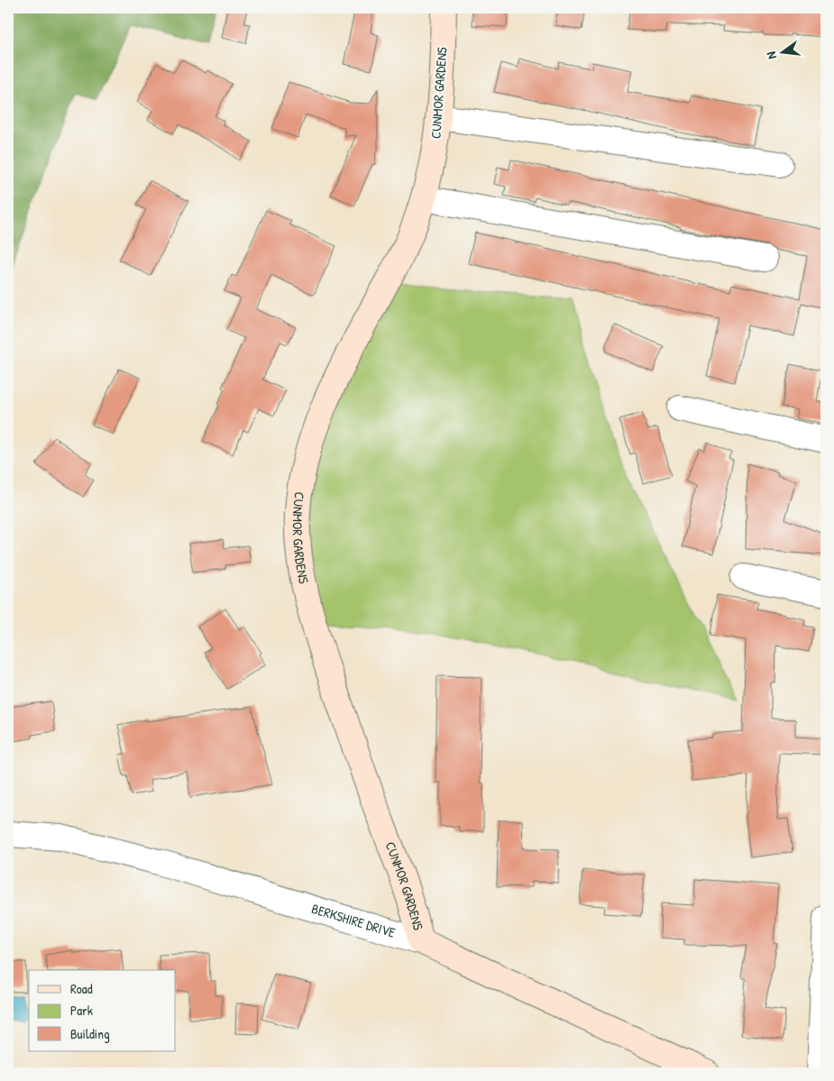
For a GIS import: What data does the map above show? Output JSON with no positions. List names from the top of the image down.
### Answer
{
  "streets": {
    "street": ["CUNMOR GARDENS", "BERKSHIRE DRIVE"]
  },
  "crossings": [
    ["CUNMOR GARDENS", "BERKSHIRE DRIVE"]
  ],
  "legend": ["Road", "Park", "Building"],
  "north": "left"
}
